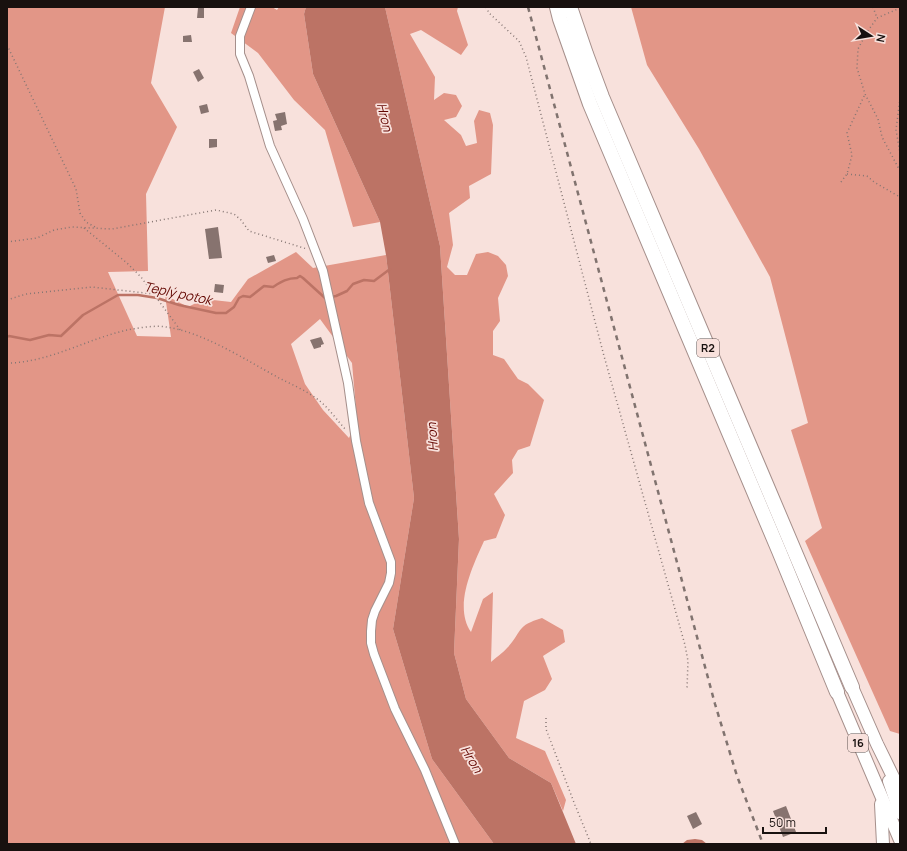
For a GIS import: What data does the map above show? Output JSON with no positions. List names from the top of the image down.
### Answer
{
  "streets": {
    "highway": ["R2"],
    "main road": ["16"]
  },
  "crossings": [
    ["R2", "16"]
  ],
  "water": ["Hron", "Teplý potok"],
  "scale_bar": "50 m",
  "north": "right"
}
